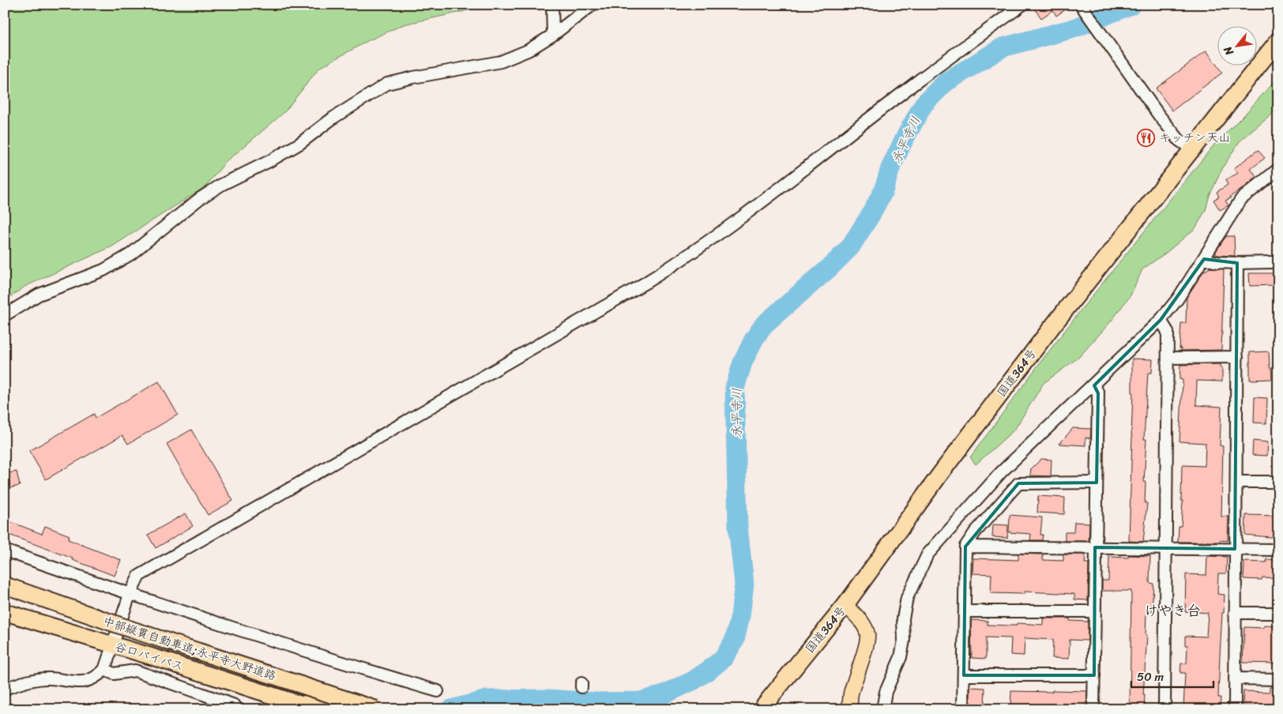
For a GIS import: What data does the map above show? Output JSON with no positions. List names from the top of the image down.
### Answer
{
  "streets": {
    "highway": ["国道364号", "中部縦貫自動車道;永平寺大野道路", "谷口バイパス"]
  },
  "districts": ["けやき台"],
  "water": ["永平寺川"],
  "places": {
    "restaurant": ["キッチン天山"]
  },
  "scale_bar": "50 m",
  "north": "bottom left"
}
